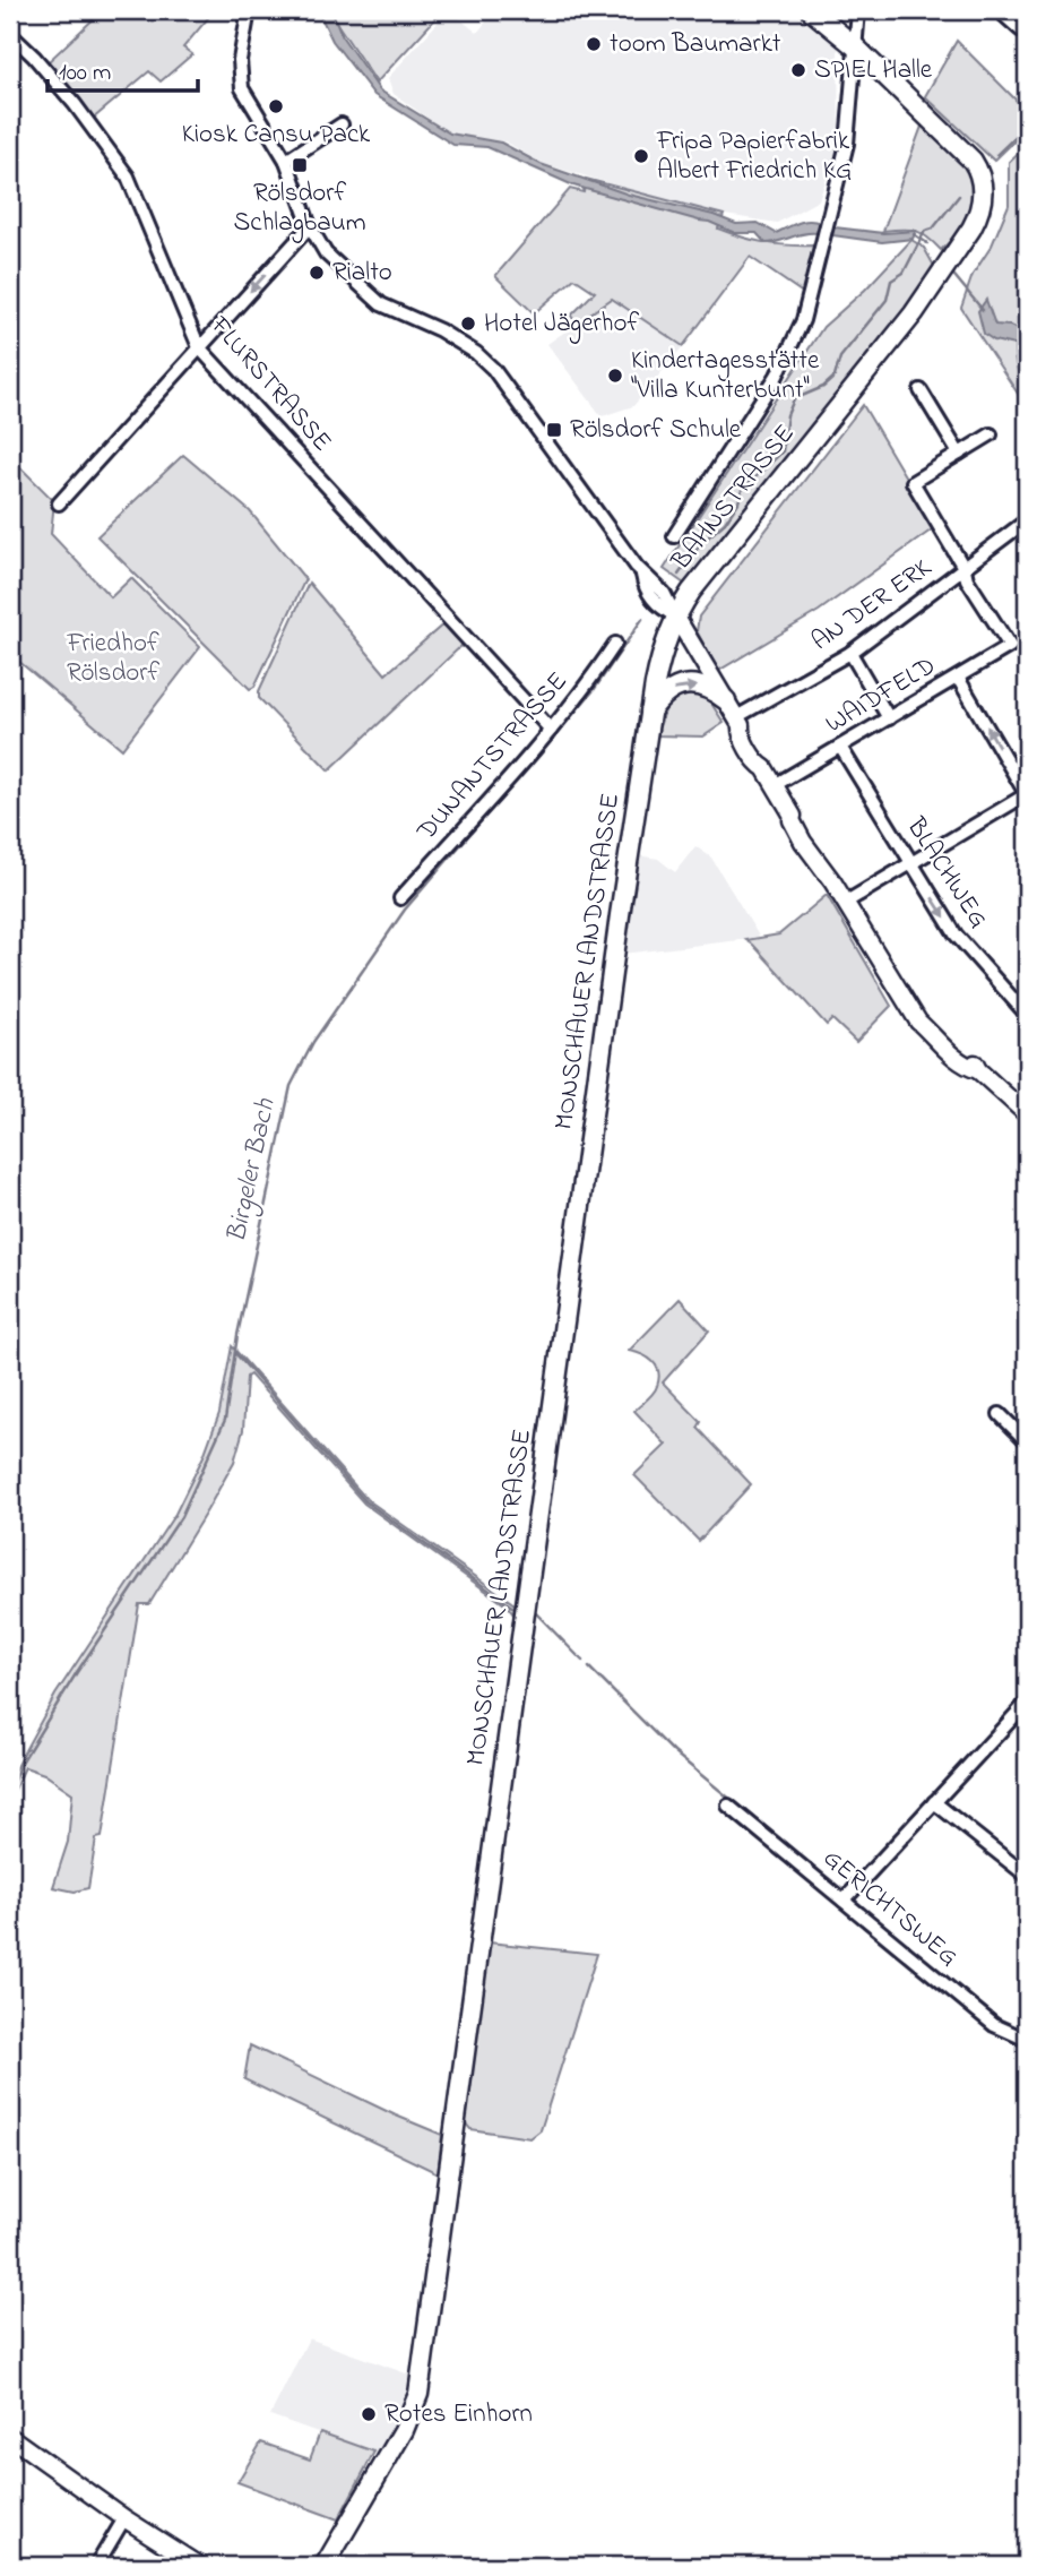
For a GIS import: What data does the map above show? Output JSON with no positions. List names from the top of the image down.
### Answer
{
  "streets": {
    "main road": ["BAHNSTRASSE", "MONSCHAUER LANDSTRASSE"],
    "street": [
      "FLURSTRASSE",
      "AN DER ERK",
      "WAIDFELD",
      "DUNANTSTRASSE",
      "BLACHWEG",
      "GERICHTSWEG"
    ]
  },
  "crossings": [
    ["FLURSTRASSE", "DUNANTSTRASSE"],
    ["BAHNSTRASSE", "MONSCHAUER LANDSTRASSE"],
    ["AN DER ERK", "WAIDFELD"],
    ["WAIDFELD", "BLACHWEG"]
  ],
  "water": ["Birgeler Bach"],
  "parks": ["Friedhof Rölsdorf"],
  "places": {
    "other": [
      "toom Baumarkt",
      "SPIEL Halle",
      "Kiosk Cansu Pack",
      "Fripa Papierfabrik Albert Friedrich KG",
      "Rialto",
      "Hotel Jägerhof",
      "Kindertagesstätte \"Villa Kunterbunt\"",
      "Rotes Einhorn"
    ],
    "transit": ["Rölsdorf Schlagbaum", "Rölsdorf Schule"]
  },
  "scale_bar": "100 m"
}
